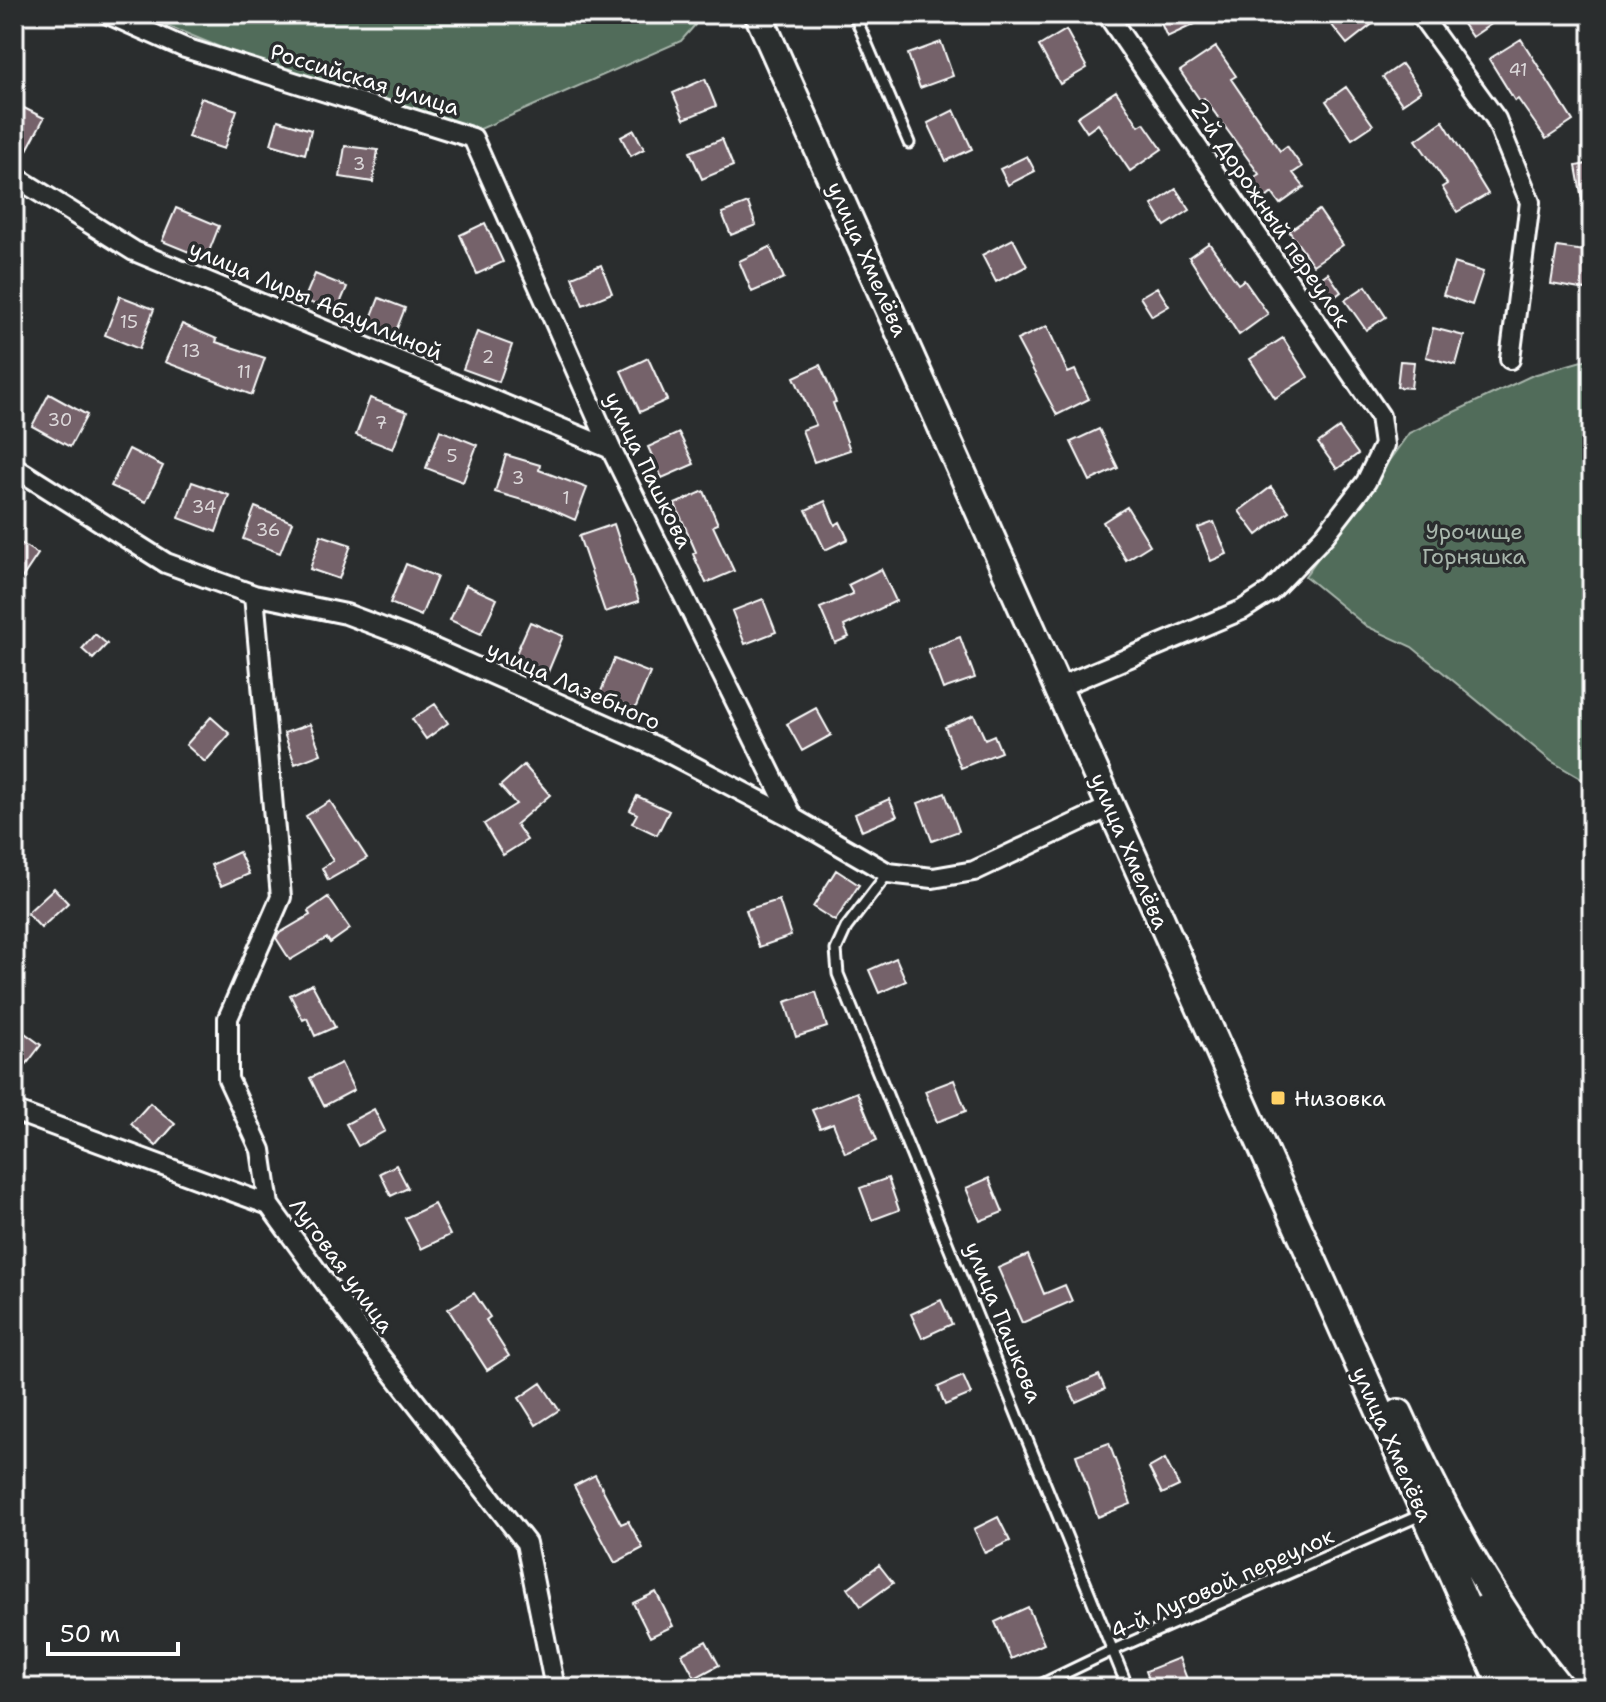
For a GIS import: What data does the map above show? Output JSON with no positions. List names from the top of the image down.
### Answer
{
  "streets": {
    "main road": ["улица Хмелёва"],
    "street": [
      "Российская улица",
      "2-й Дорожный переулок",
      "улица Лиры Абдуллиной",
      "улица Пашкова",
      "улица Лазебного",
      "Луговая улица"
    ],
    "lane": ["4-й Луговой переулок"]
  },
  "crossings": [
    ["Российская улица", "улица Пашкова"],
    ["2-й Дорожный переулок", "улица Хмелёва"],
    ["улица Хмелёва", "улица Лазебного"],
    ["улица Хмелёва", "4-й Луговой переулок"],
    ["улица Лиры Абдуллиной", "улица Пашкова"],
    ["улица Пашкова", "улица Лазебного"],
    ["улица Пашкова", "4-й Луговой переулок"],
    ["улица Лазебного", "Луговая улица"]
  ],
  "parks": ["Урочище Горняшка"],
  "places": {
    "transit": ["Низовка"]
  },
  "house_numbers": [
    "41",
    "3",
    "15",
    "13",
    "2",
    "11",
    "30",
    "7",
    "5",
    "3",
    "1",
    "34",
    "36"
  ],
  "scale_bar": "50 m"
}
